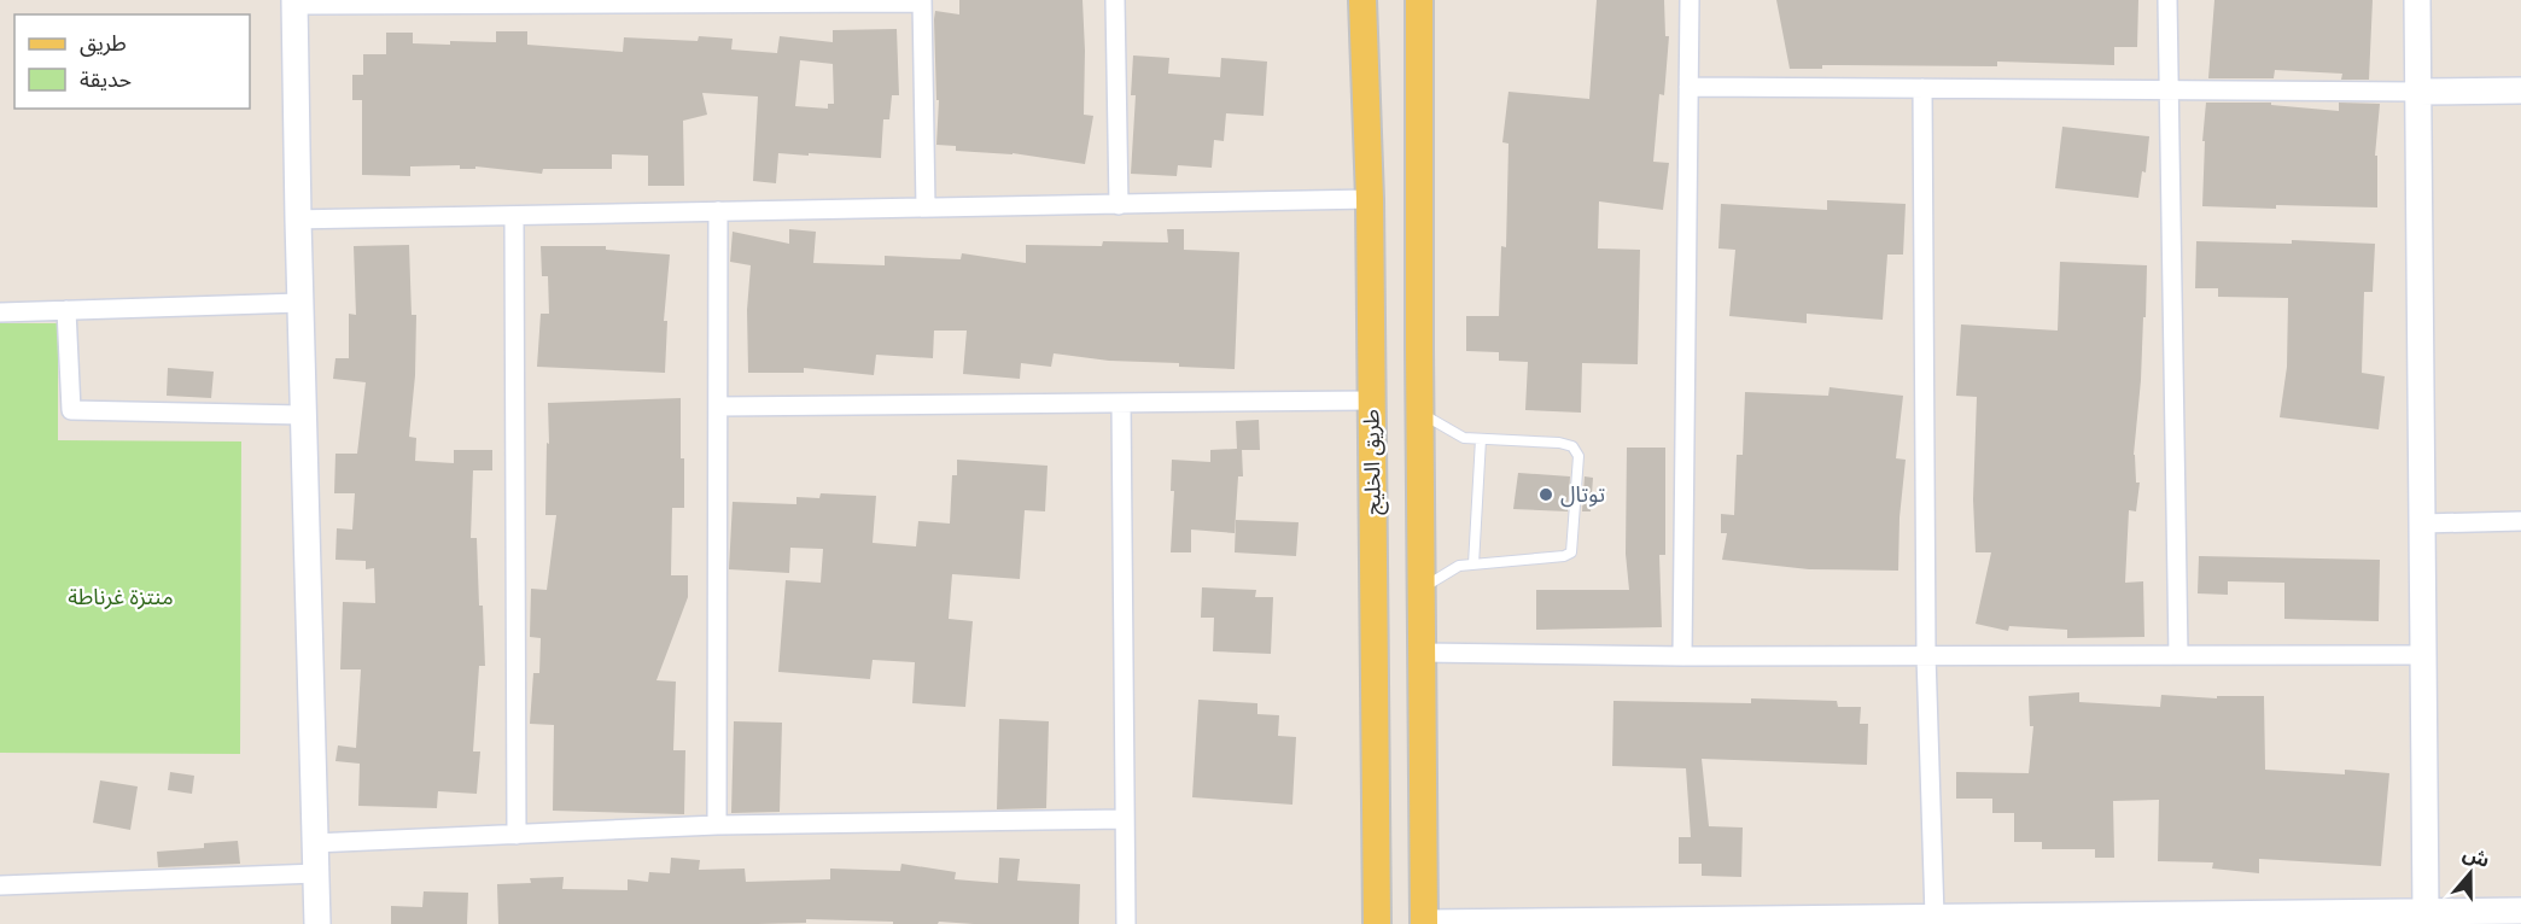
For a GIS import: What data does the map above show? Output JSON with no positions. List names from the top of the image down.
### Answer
{
  "streets": {
    "main road": ["طريق الخليج"]
  },
  "parks": ["منتزة غرناطة"],
  "places": ["توتال"],
  "legend": ["طريق", "حديقة"],
  "north": "top"
}
